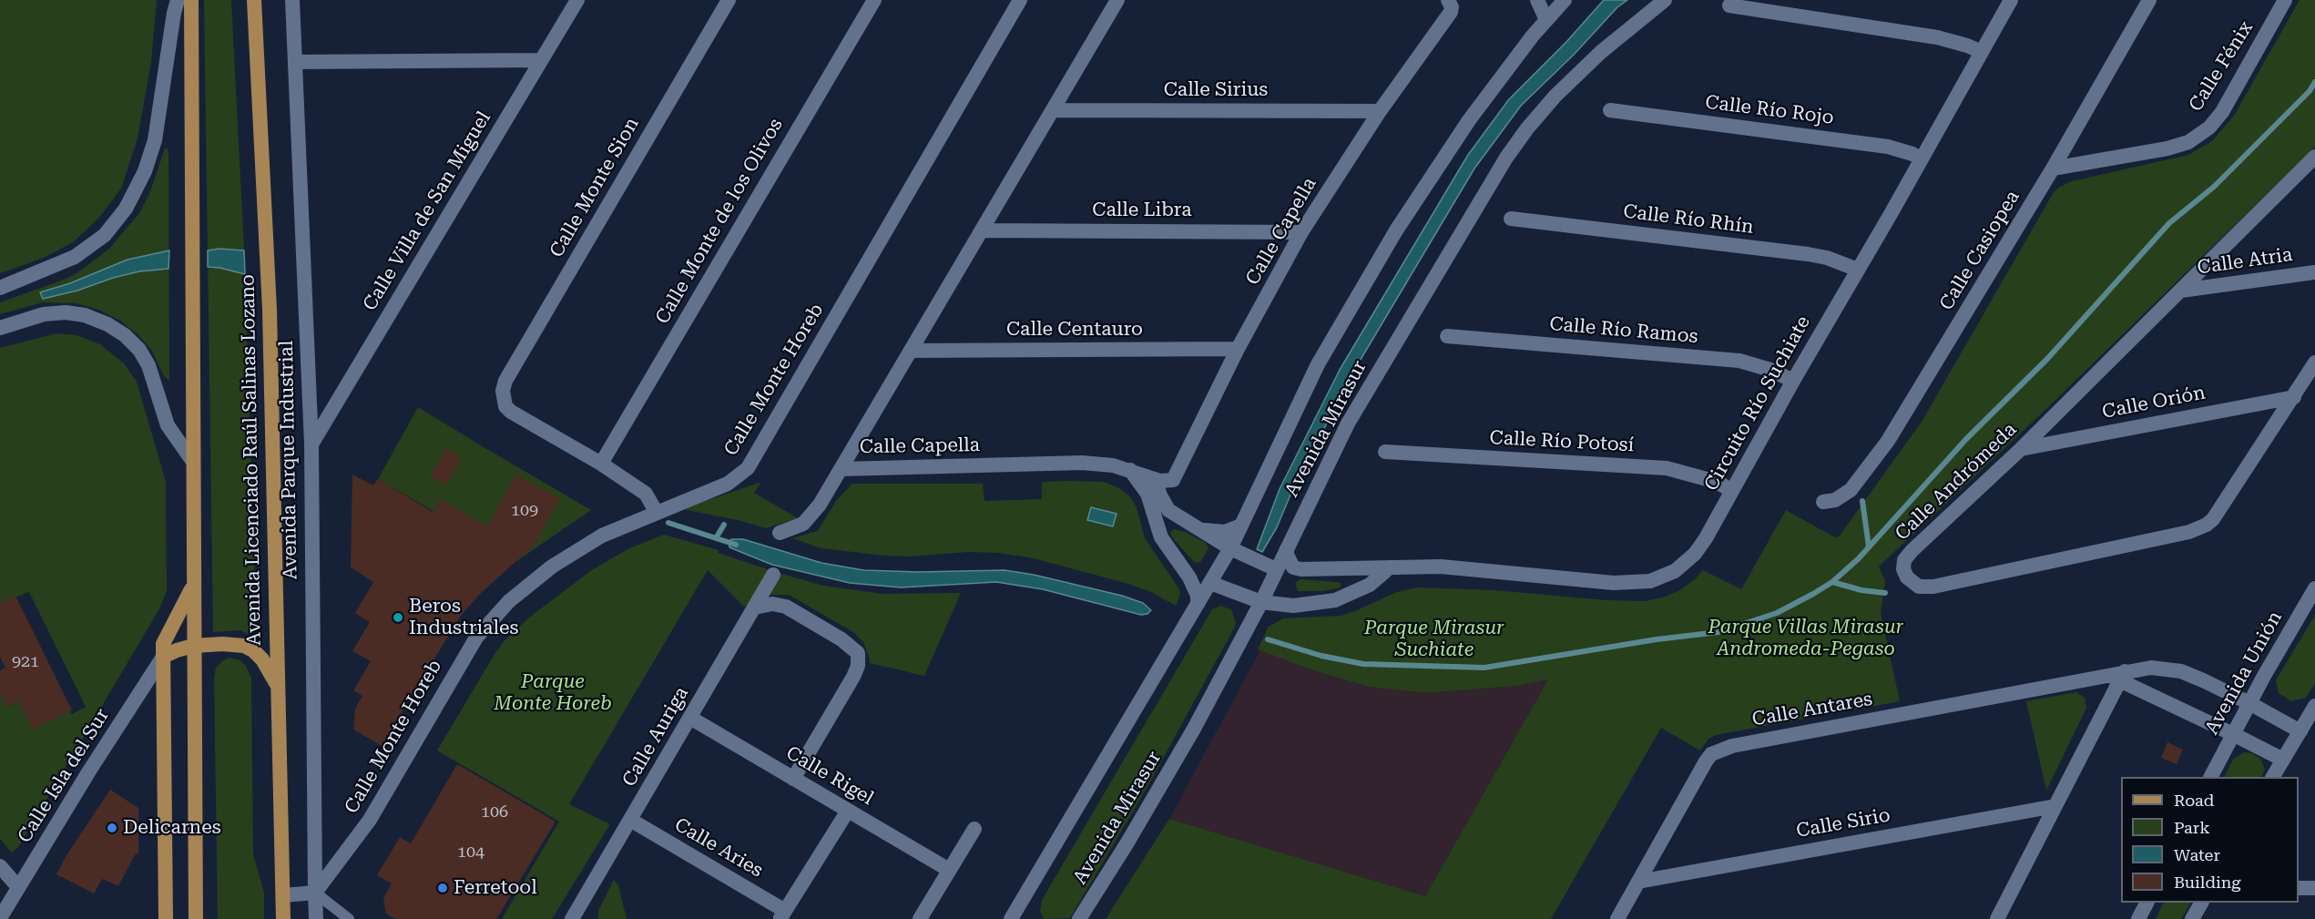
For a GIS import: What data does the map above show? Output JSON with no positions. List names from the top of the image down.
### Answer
{
  "streets": {
    "main road": ["Avenida Licenciado Raúl Salinas Lozano"],
    "street": [
      "Calle Fénix",
      "Calle Sirius",
      "Calle Río Rojo",
      "Calle Monte Sion",
      "Calle Libra",
      "Calle Villa de San Miguel",
      "Calle Río Rhín",
      "Calle Monte de los Olivos",
      "Calle Capella",
      "Calle Casiopea",
      "Calle Atria",
      "Calle Centauro",
      "Calle Río Ramos",
      "Calle Monte Horeb",
      "Calle Orión",
      "Circuito Río Suchiate",
      "Avenida Mirasur",
      "Calle Río Potosí",
      "Avenida Parque Industrial",
      "Calle Andrómeda",
      "Avenida Unión",
      "Calle Antares",
      "Calle Auriga",
      "Calle Isla del Sur",
      "Calle Rigel",
      "Calle Sirio",
      "Calle Aries"
    ]
  },
  "crossings": [
    ["Calle Fénix", "Calle Casiopea"],
    ["Calle Sirius", "Calle Capella"],
    ["Calle Río Rojo", "Circuito Río Suchiate"],
    ["Calle Monte Sion", "Calle Monte de los Olivos"],
    ["Calle Libra", "Calle Capella"],
    ["Calle Villa de San Miguel", "Avenida Parque Industrial"],
    ["Calle Río Rhín", "Circuito Río Suchiate"],
    ["Calle Capella", "Calle Centauro"],
    ["Calle Atria", "Calle Andrómeda"],
    ["Calle Río Ramos", "Circuito Río Suchiate"],
    ["Calle Monte Horeb", "Avenida Parque Industrial"],
    ["Calle Orión", "Calle Andrómeda"],
    ["Circuito Río Suchiate", "Avenida Mirasur"],
    ["Circuito Río Suchiate", "Calle Río Potosí"],
    ["Avenida Unión", "Calle Antares"],
    ["Calle Antares", "Calle Sirio"],
    ["Calle Auriga", "Calle Rigel"],
    ["Calle Auriga", "Calle Aries"]
  ],
  "parks": ["Parque Villas Mirasur Andromeda-Pegaso", "Parque Mirasur Suchiate", "Parque Monte Horeb"],
  "places": ["Beros Industriales", "Delicarnes", "Ferretool"],
  "house_numbers": [
    "109",
    "921",
    "106",
    "104"
  ],
  "legend": [
    "Road",
    "Park",
    "Water",
    "Building"
  ]
}
